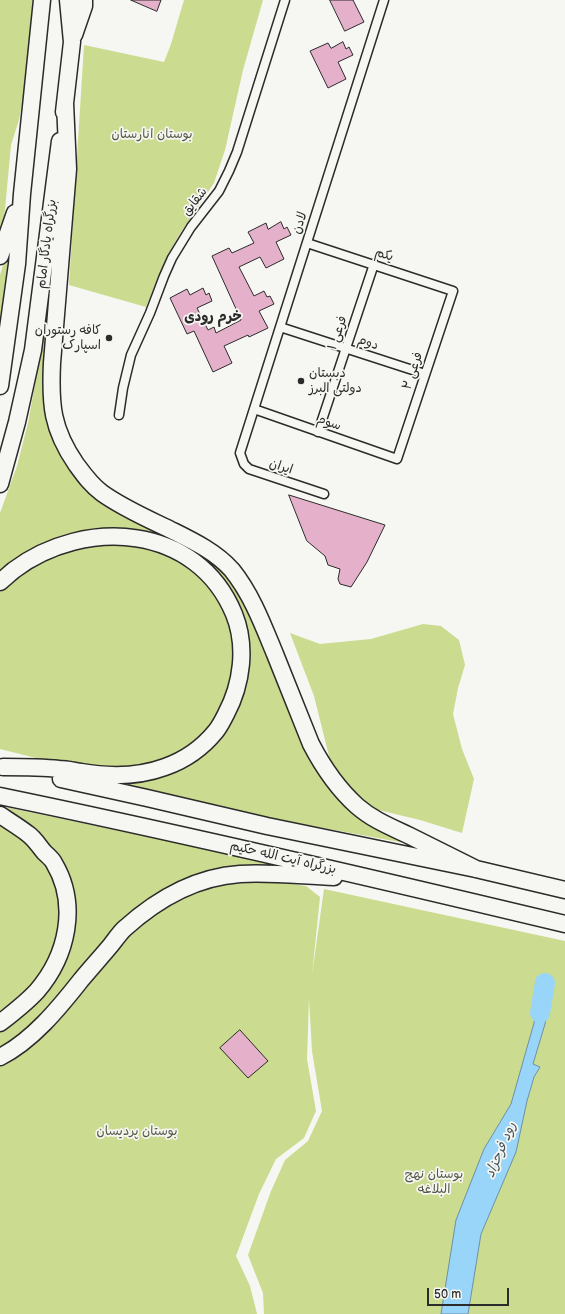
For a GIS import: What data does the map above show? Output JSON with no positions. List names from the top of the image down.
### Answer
{
  "streets": {
    "highway": ["بزرگراه یادگار امام", "بزرگراه آیت الله حکیم"],
    "street": [
      "شقایق",
      "لادن",
      "یکم",
      "فرعی ۱",
      "دوم",
      "فرعی ۲",
      "سوم",
      "ایران"
    ]
  },
  "crossings": [
    ["لادن", "یکم"],
    ["لادن", "دوم"],
    ["لادن", "سوم"],
    ["لادن", "ایران"],
    ["یکم", "فرعی ۱"],
    ["یکم", "فرعی ۲"],
    ["فرعی ۱", "دوم"],
    ["فرعی ۱", "سوم"],
    ["دوم", "فرعی ۲"],
    ["فرعی ۲", "سوم"]
  ],
  "districts": ["خرم رودی"],
  "water": ["رود فرحزاد"],
  "parks": ["بوستان انارستان", "بوستان پردیسان", "بوستان نهج البلاغه"],
  "places": ["کافه رستوران اسپارک", "دبستان دولتی البرز"],
  "scale_bar": "50 m"
}
